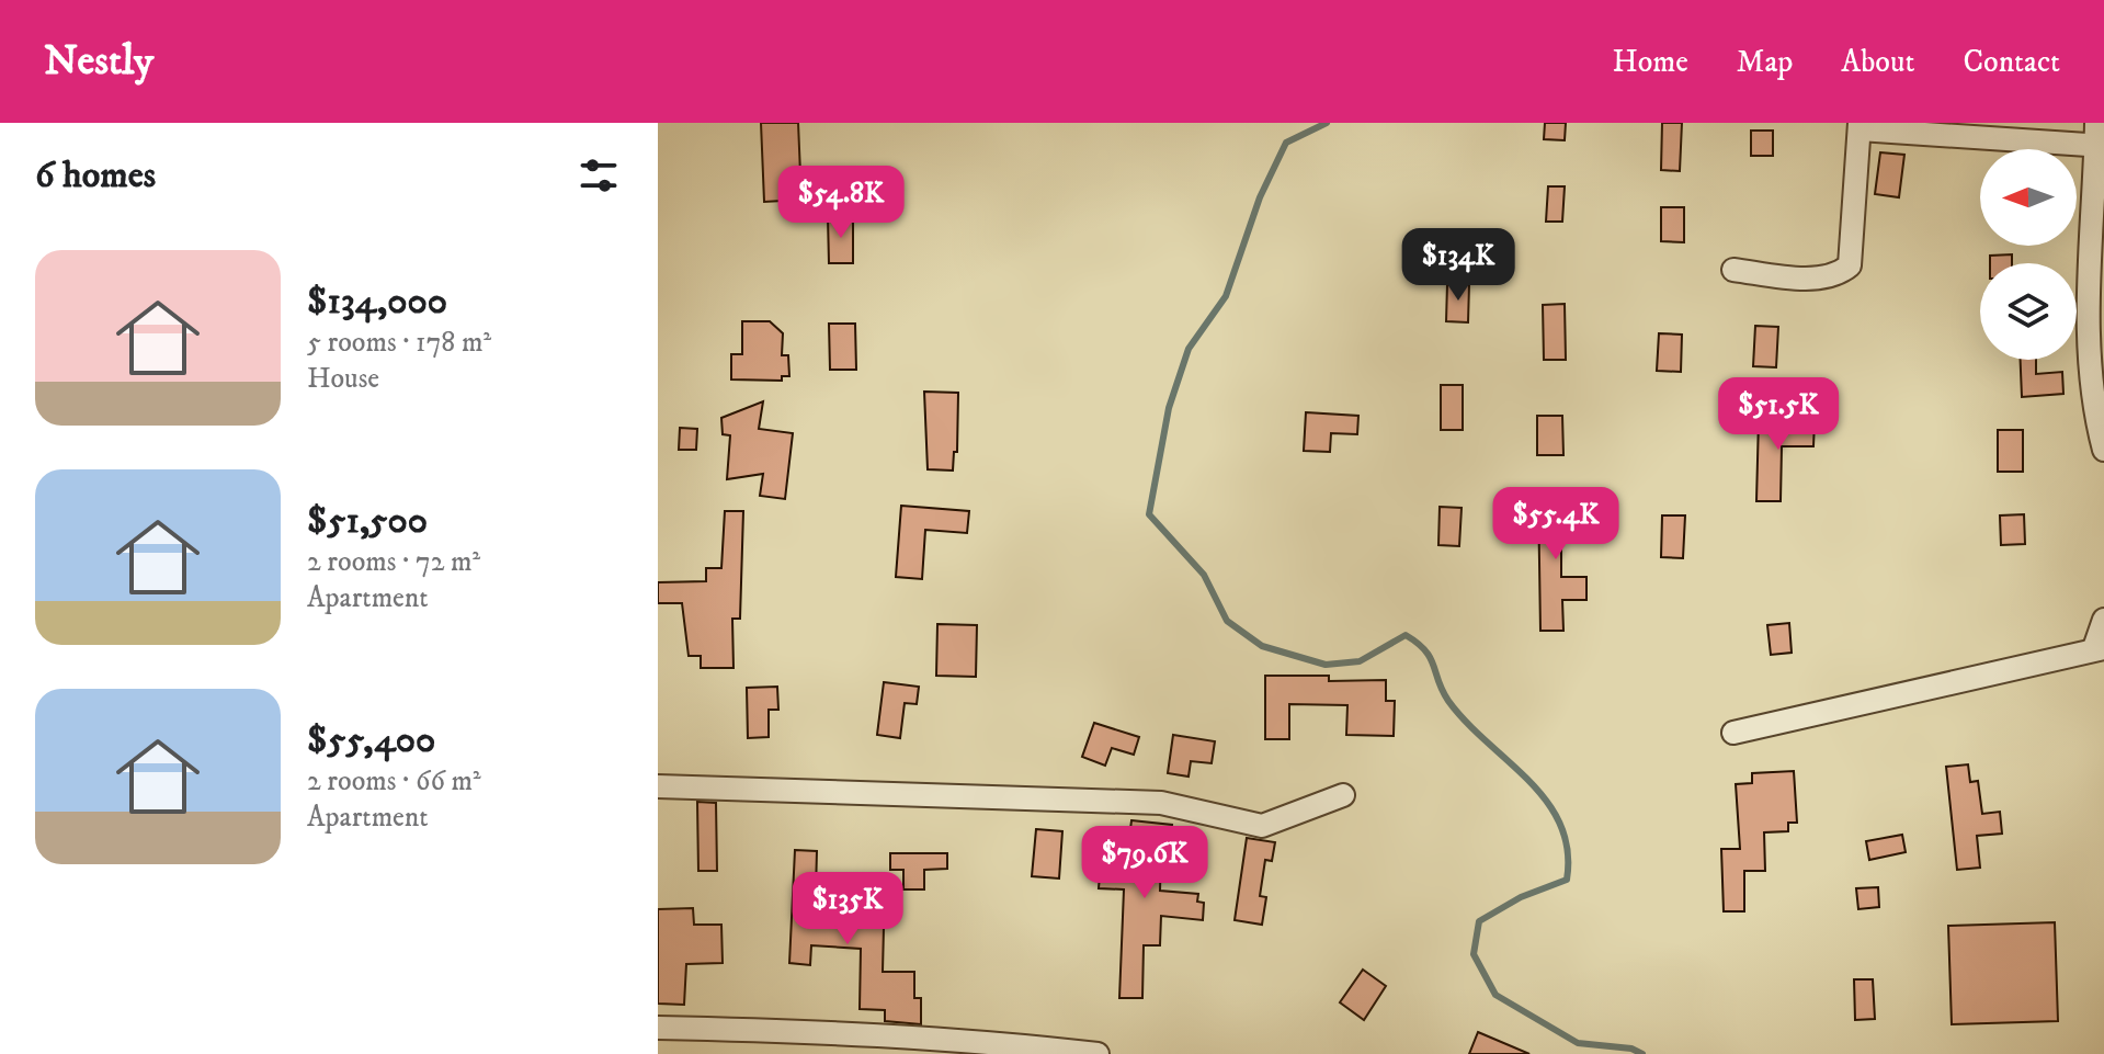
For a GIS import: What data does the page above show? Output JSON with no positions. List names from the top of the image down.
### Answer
{
  "north": "left",
  "page": {
    "header": "Nestly",
    "nav": [
      "Home",
      "Map",
      "About",
      "Contact"
    ],
    "heading": "6 homes",
    "price": [
      "$54.8K",
      "$134K",
      "$51.5K",
      "$55.4K",
      "$79.6K",
      "$135K"
    ],
    "list": [
      {
        "name": "$134,000",
        "note": "5 rooms · 178 m² · House"
      },
      {
        "name": "$51,500",
        "note": "2 rooms · 72 m² · Apartment"
      },
      {
        "name": "$55,400",
        "note": "2 rooms · 66 m² · Apartment"
      }
    ]
  }
}
